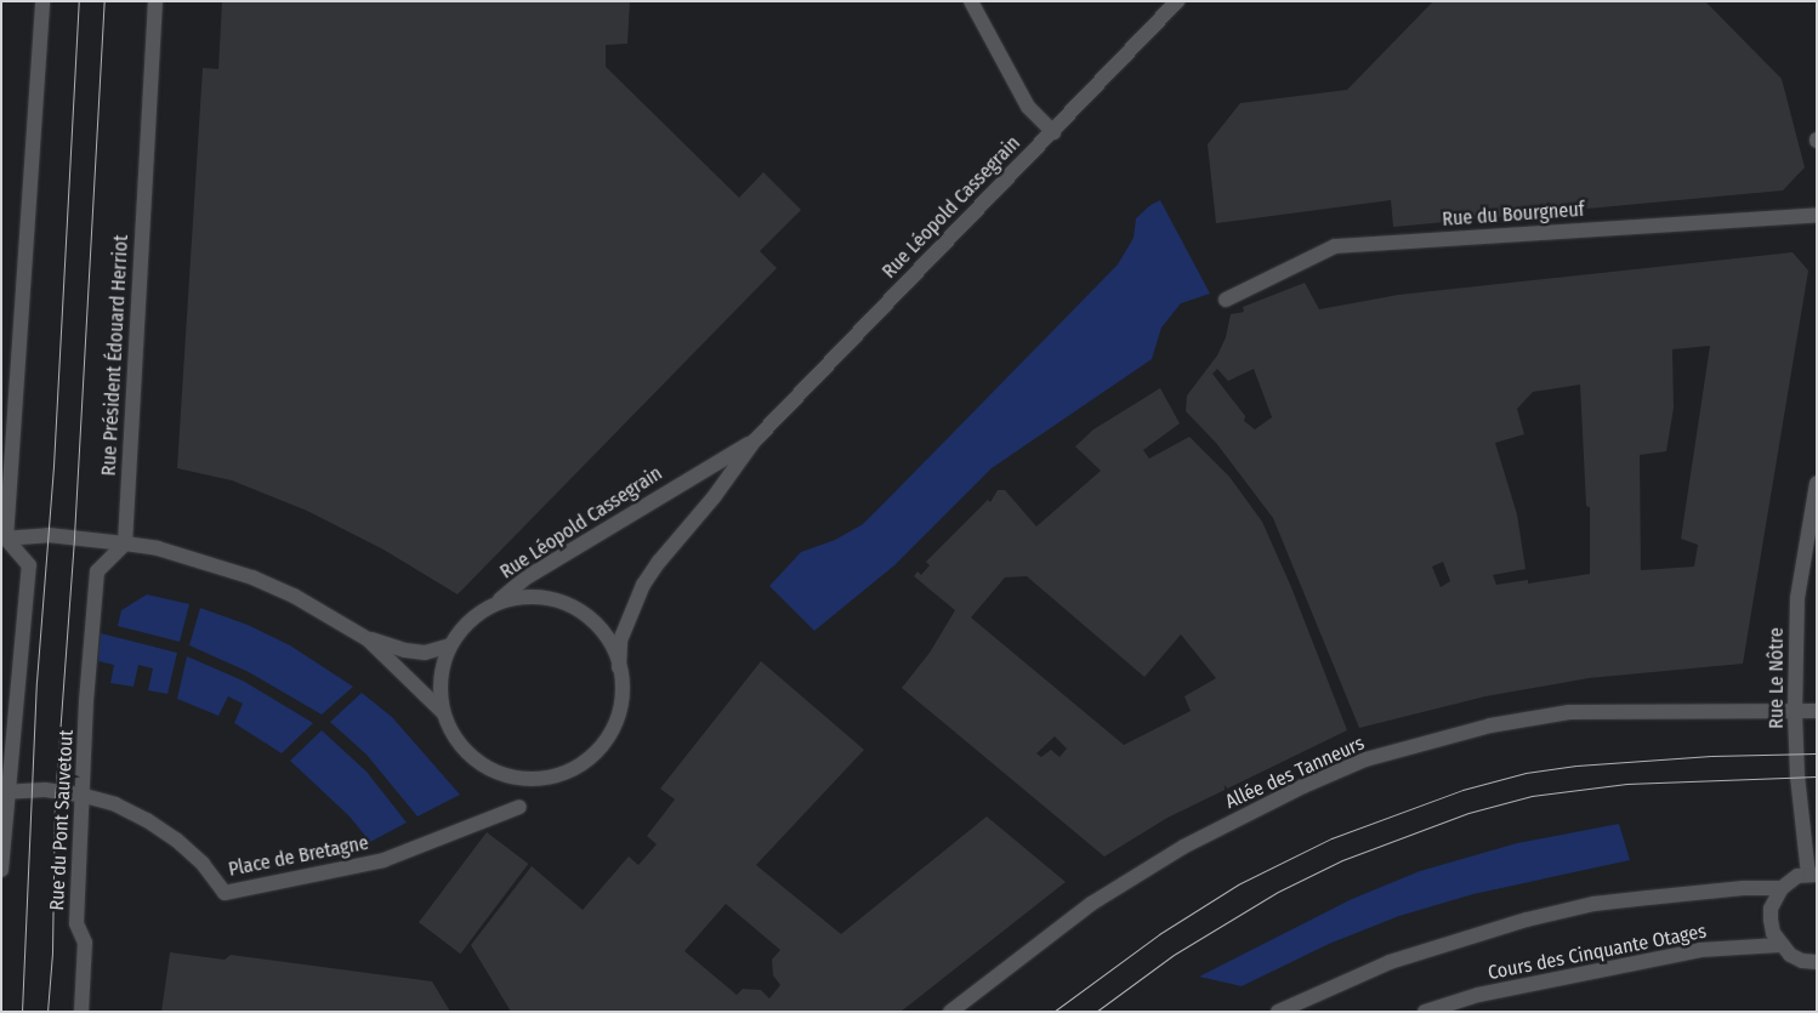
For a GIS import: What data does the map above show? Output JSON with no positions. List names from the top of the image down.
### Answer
{
  "streets": {
    "street": [
      "Rue Léopold Cassegrain",
      "Rue du Bourgneuf",
      "Rue Président Édouard Herriot",
      "Rue Le Nôtre",
      "Allée des Tanneurs",
      "Rue du Pont Sauvetout",
      "Place de Bretagne",
      "Cours des Cinquante Otages"
    ]
  },
  "crossings": [
    ["Rue Président Édouard Herriot", "Rue du Pont Sauvetout"],
    ["Rue Le Nôtre", "Allée des Tanneurs"],
    ["Rue Le Nôtre", "Cours des Cinquante Otages"],
    ["Rue du Pont Sauvetout", "Place de Bretagne"]
  ]
}
